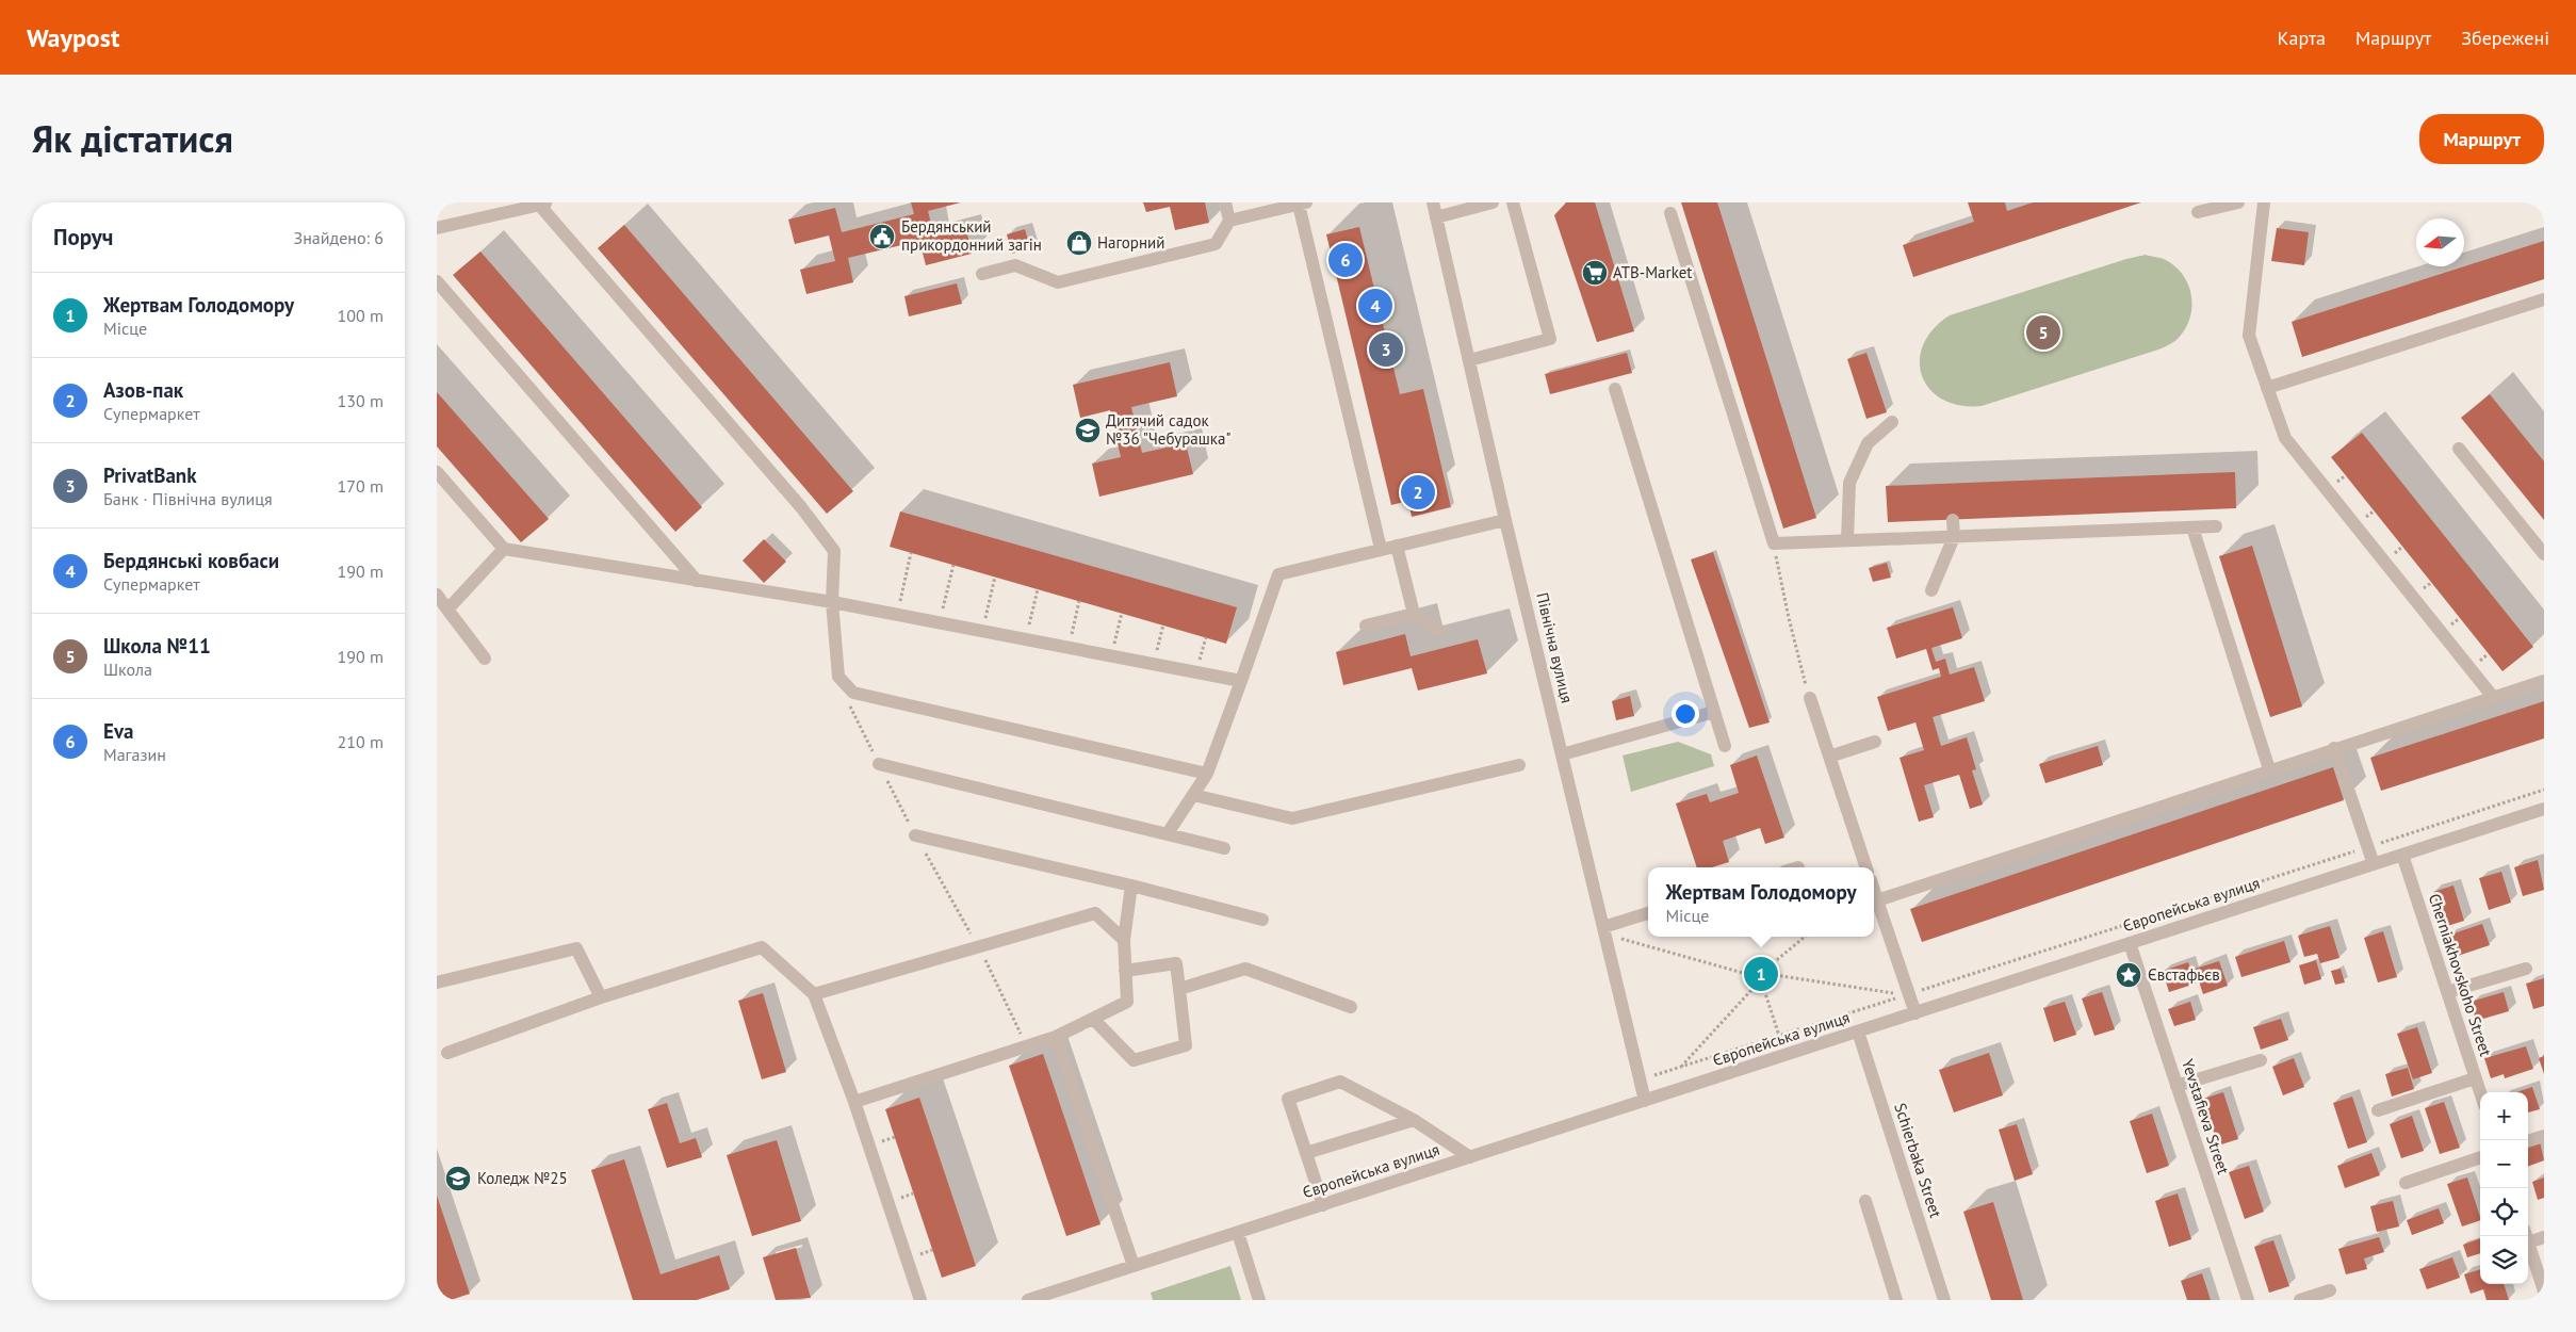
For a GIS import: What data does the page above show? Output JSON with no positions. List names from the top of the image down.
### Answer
{
  "streets": {
    "street": [
      "Північна вулиця",
      "Європейська вулиця",
      "Cherniakhovskoho Street",
      "Yevstafieva Street",
      "Schierbaka Street"
    ]
  },
  "crossings": [
    ["Північна вулиця", "Європейська вулиця"],
    ["Європейська вулиця", "Cherniakhovskoho Street"],
    ["Європейська вулиця", "Yevstafieva Street"],
    ["Європейська вулиця", "Schierbaka Street"]
  ],
  "places": {
    "public building": ["Бердянський прикордонний загін"],
    "shop": ["Нагорний"],
    "supermarket": ["ATB-Market"],
    "school or university": ["Дитячий садок №36 \"Чебурашка\"", "Коледж №25"],
    "place": ["Євстафьєв"]
  },
  "north": "left",
  "page": {
    "header": "Waypost",
    "nav": ["Карта", "Маршрут", "Збережені"],
    "title": "Як дістатися",
    "buttons": "Маршрут",
    "heading": ["Поруч", "Знайдено: 6"],
    "pins": [
      "6",
      "4",
      "5",
      "3",
      "2",
      "1"
    ],
    "list": [
      {
        "mark": "1",
        "name": "Жертвам Голодомору",
        "note": "Місце",
        "value": "100 m"
      },
      {
        "mark": "2",
        "name": "Азов-пак",
        "note": "Супермаркет",
        "value": "130 m"
      },
      {
        "mark": "3",
        "name": "PrivatBank",
        "note": "Банк · Північна вулиця",
        "value": "170 m"
      },
      {
        "mark": "4",
        "name": "Бердянські ковбаси",
        "note": "Супермаркет",
        "value": "190 m"
      },
      {
        "mark": "5",
        "name": "Школа №11",
        "note": "Школа",
        "value": "190 m"
      },
      {
        "mark": "6",
        "name": "Eva",
        "note": "Магазин",
        "value": "210 m"
      }
    ],
    "popup": ["Жертвам Голодомору", "Місце"],
    "map_buttons": ["+", "−"]
  }
}
